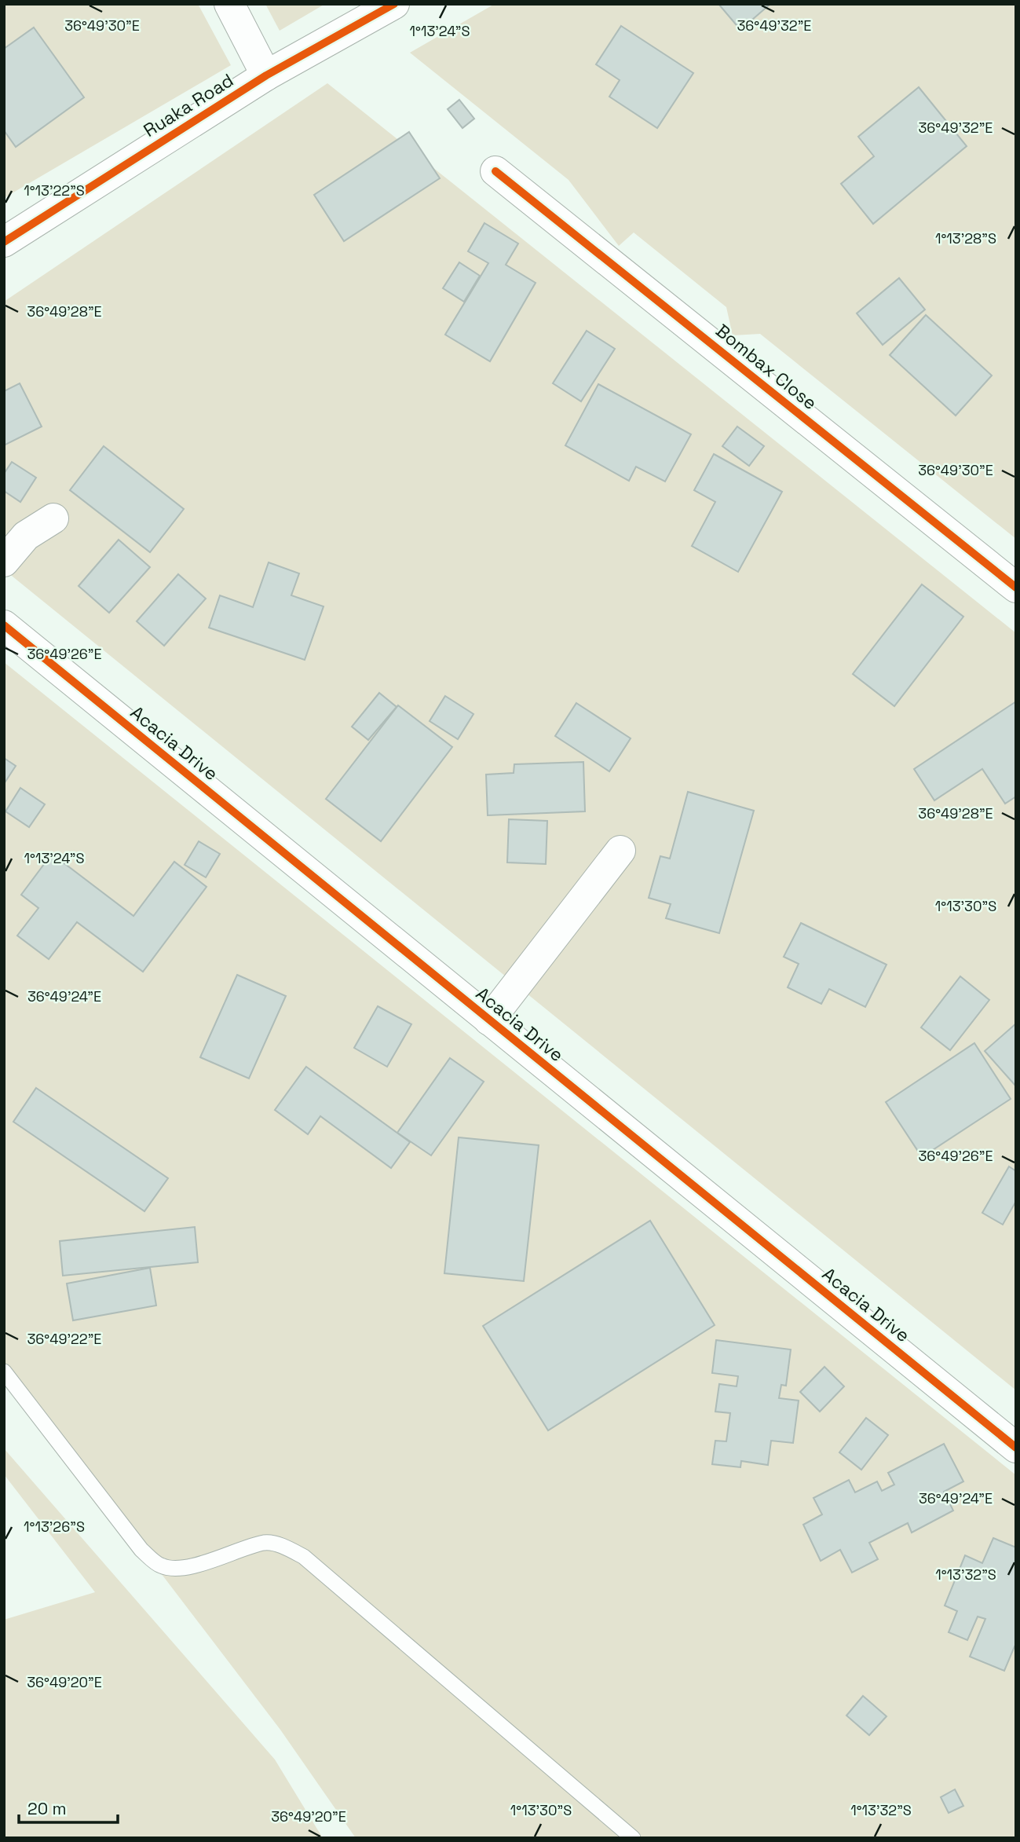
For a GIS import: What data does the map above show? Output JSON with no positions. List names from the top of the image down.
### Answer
{
  "streets": {
    "street": ["Ruaka Road", "Bombax Close", "Acacia Drive"]
  },
  "scale_bar": "20 m",
  "coordinates": [
    "36°49'30\"E",
    "36°49'32\"E",
    "1°13'24\"S",
    "1°13'22\"S",
    "1°13'28\"S",
    "36°49'28\"E",
    "36°49'26\"E",
    "1°13'30\"S",
    "36°49'24\"E",
    "36°49'22\"E",
    "1°13'26\"S",
    "1°13'32\"S",
    "36°49'20\"E"
  ]
}
